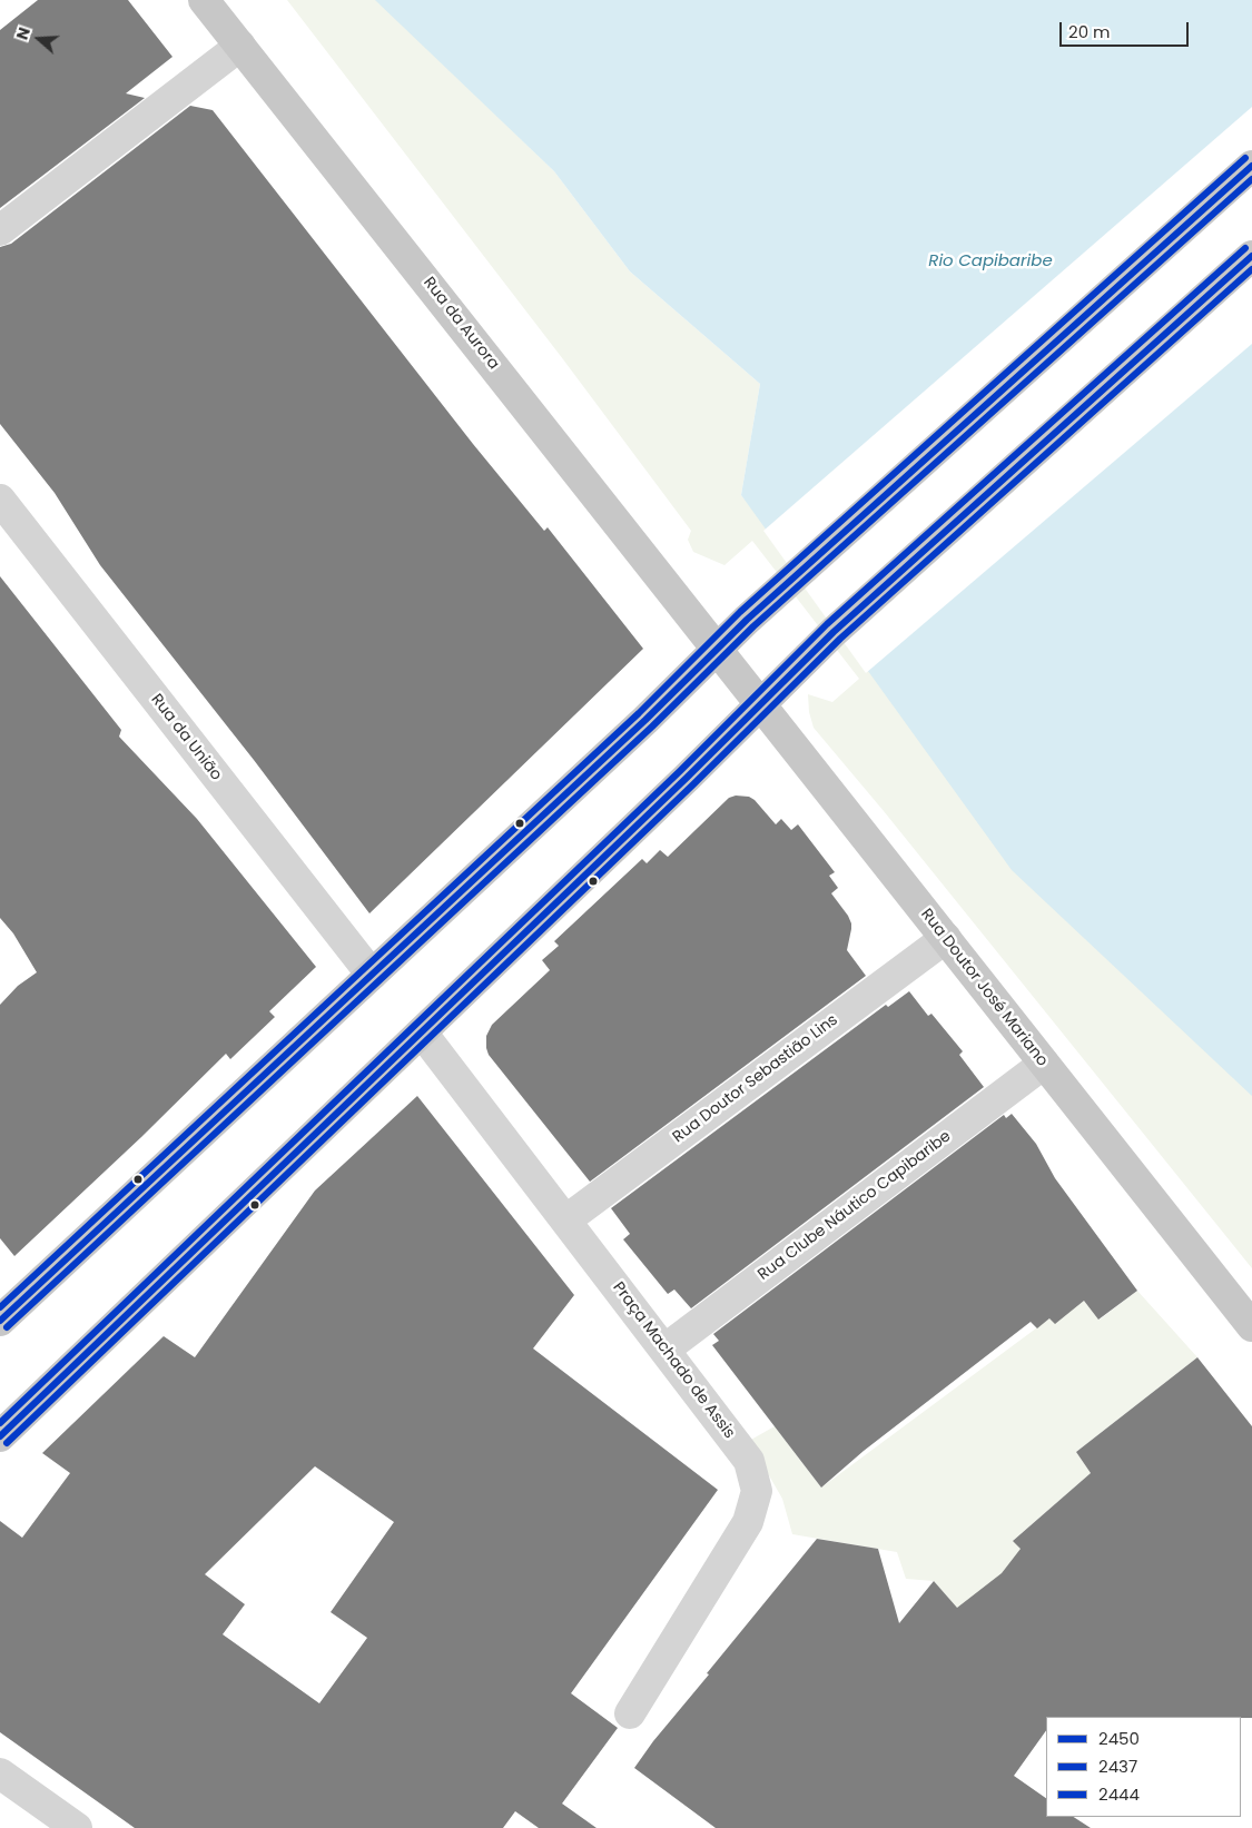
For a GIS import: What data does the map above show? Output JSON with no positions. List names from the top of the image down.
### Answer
{
  "streets": {
    "main road": ["Rua da Aurora", "Rua Doutor José Mariano"],
    "street": [
      "Rua da União",
      "Rua Doutor Sebastião Lins",
      "Rua Clube Náutico Capibaribe",
      "Praça Machado de Assis"
    ]
  },
  "crossings": [
    ["Rua da Aurora", "Rua Doutor José Mariano"],
    ["Rua Doutor José Mariano", "Rua Doutor Sebastião Lins"],
    ["Rua Doutor José Mariano", "Rua Clube Náutico Capibaribe"],
    ["Rua Doutor Sebastião Lins", "Praça Machado de Assis"],
    ["Rua Clube Náutico Capibaribe", "Praça Machado de Assis"]
  ],
  "water": ["Rio Capibaribe"],
  "lines": ["transit line 2444", "transit line 2450", "transit line 2437"],
  "legend": ["2450", "2437", "2444"],
  "scale_bar": "20 m",
  "north": "left"
}
